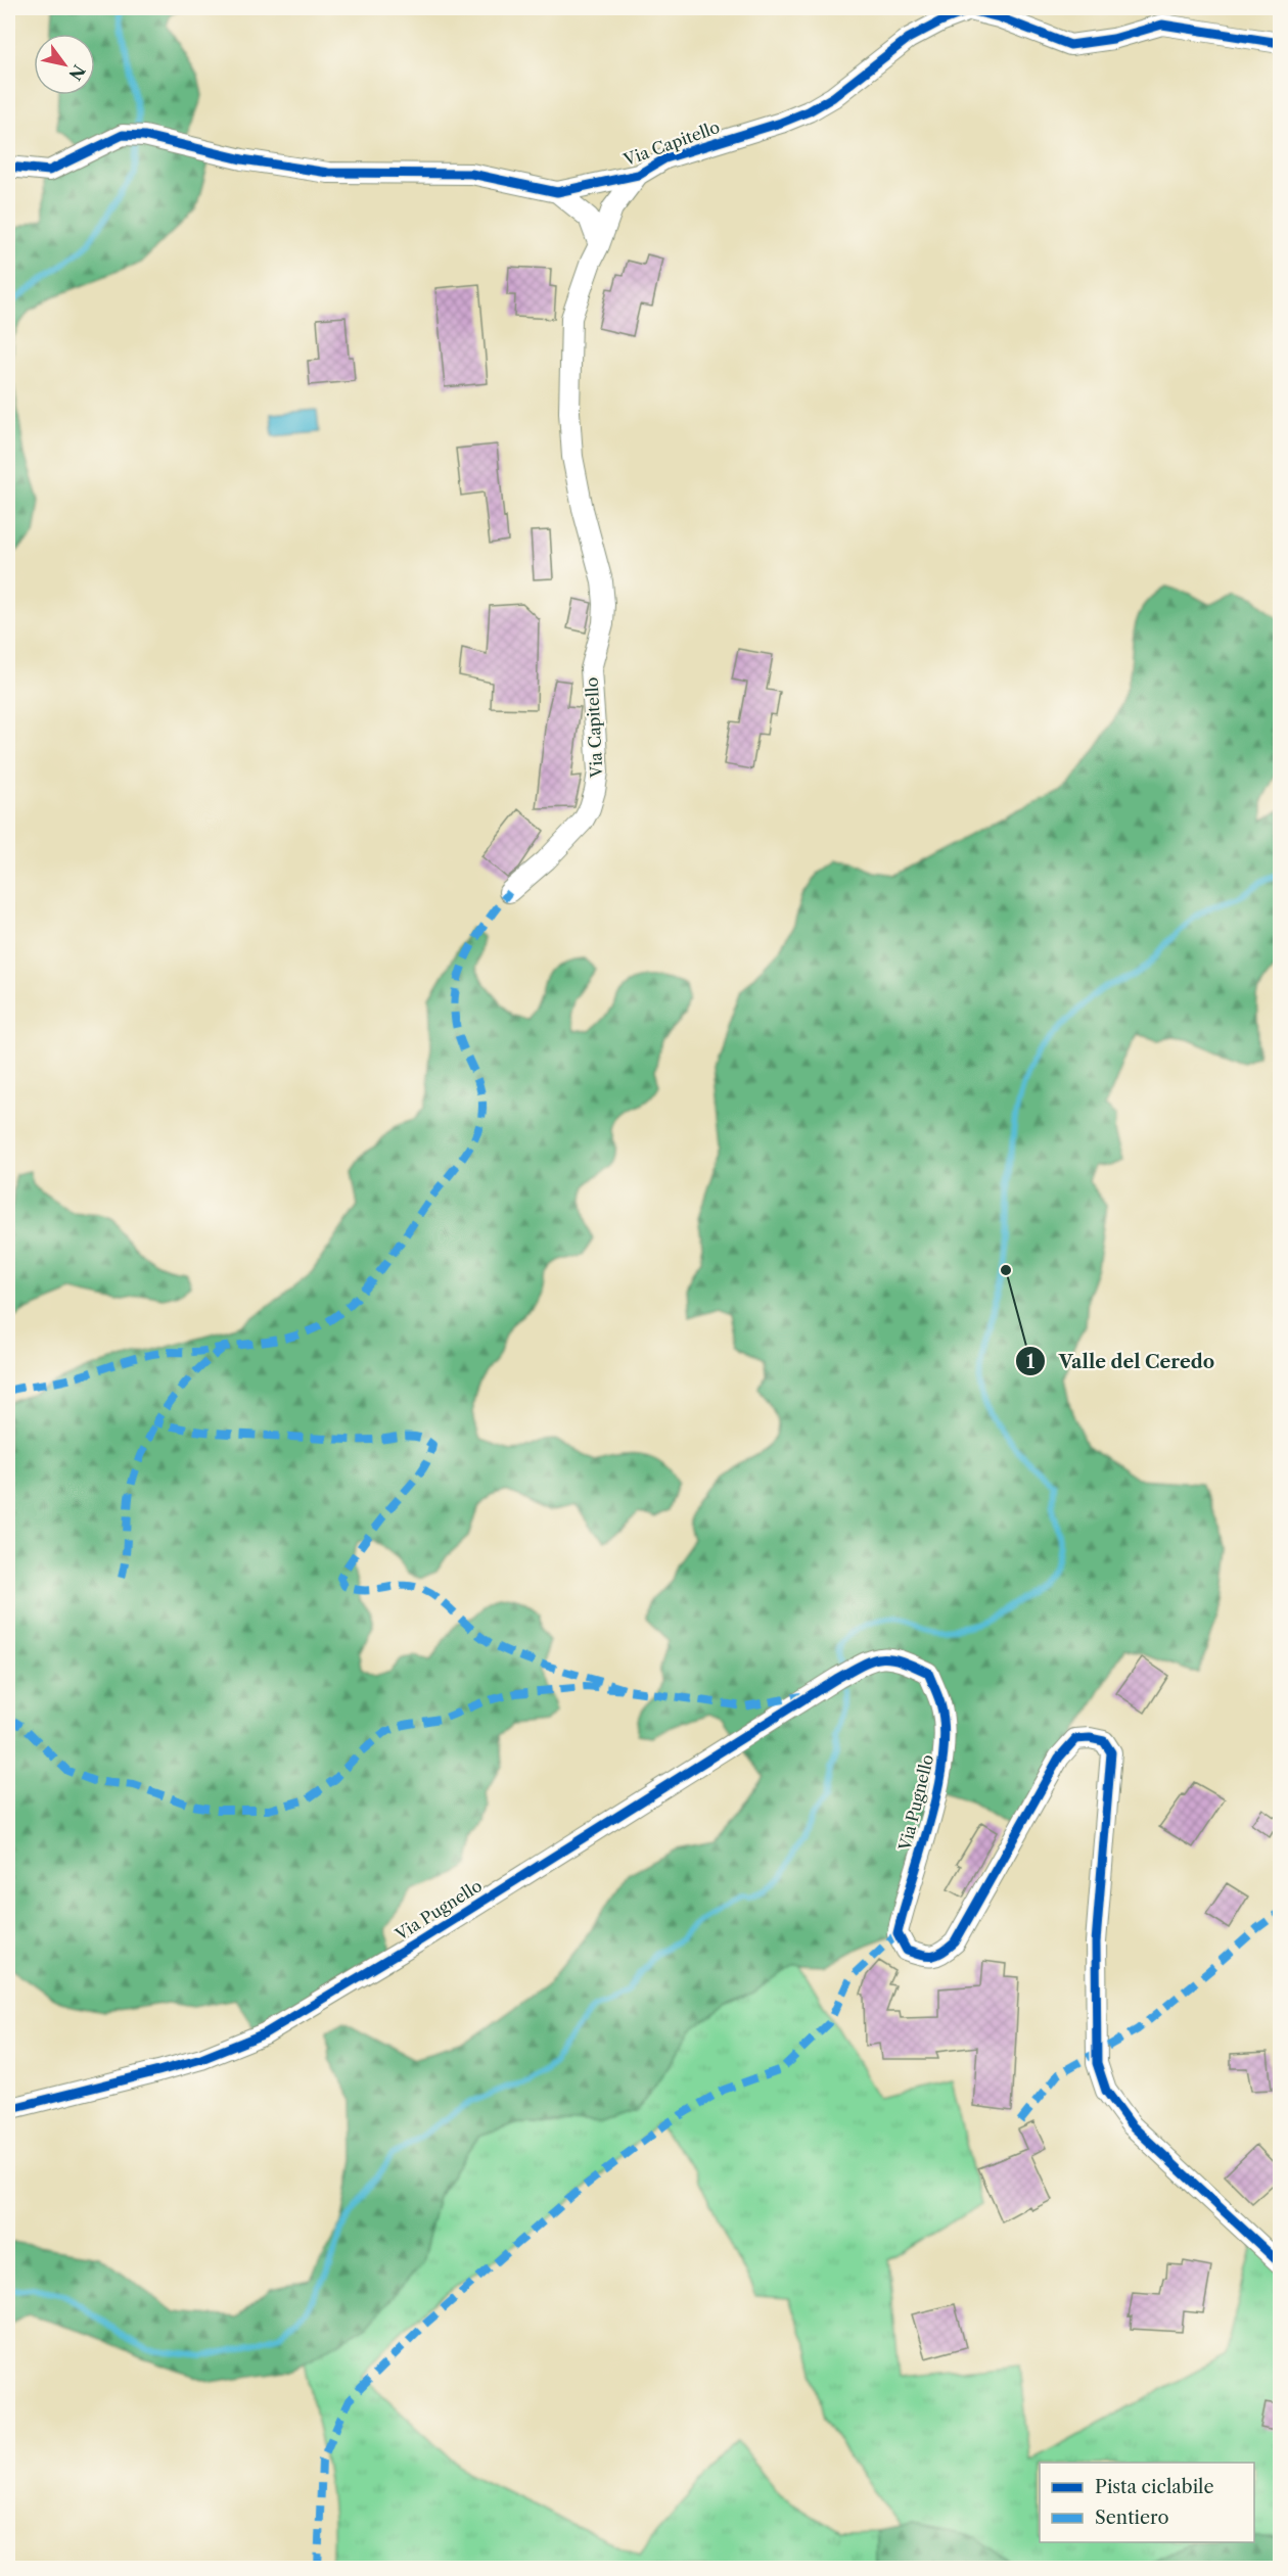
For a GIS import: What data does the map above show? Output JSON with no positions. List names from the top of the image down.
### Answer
{
  "streets": {
    "street": ["Via Capitello", "Via Pugnello"]
  },
  "places": ["Valle del Ceredo"],
  "legend": ["Pista ciclabile", "Sentiero"],
  "north": "bottom right"
}
